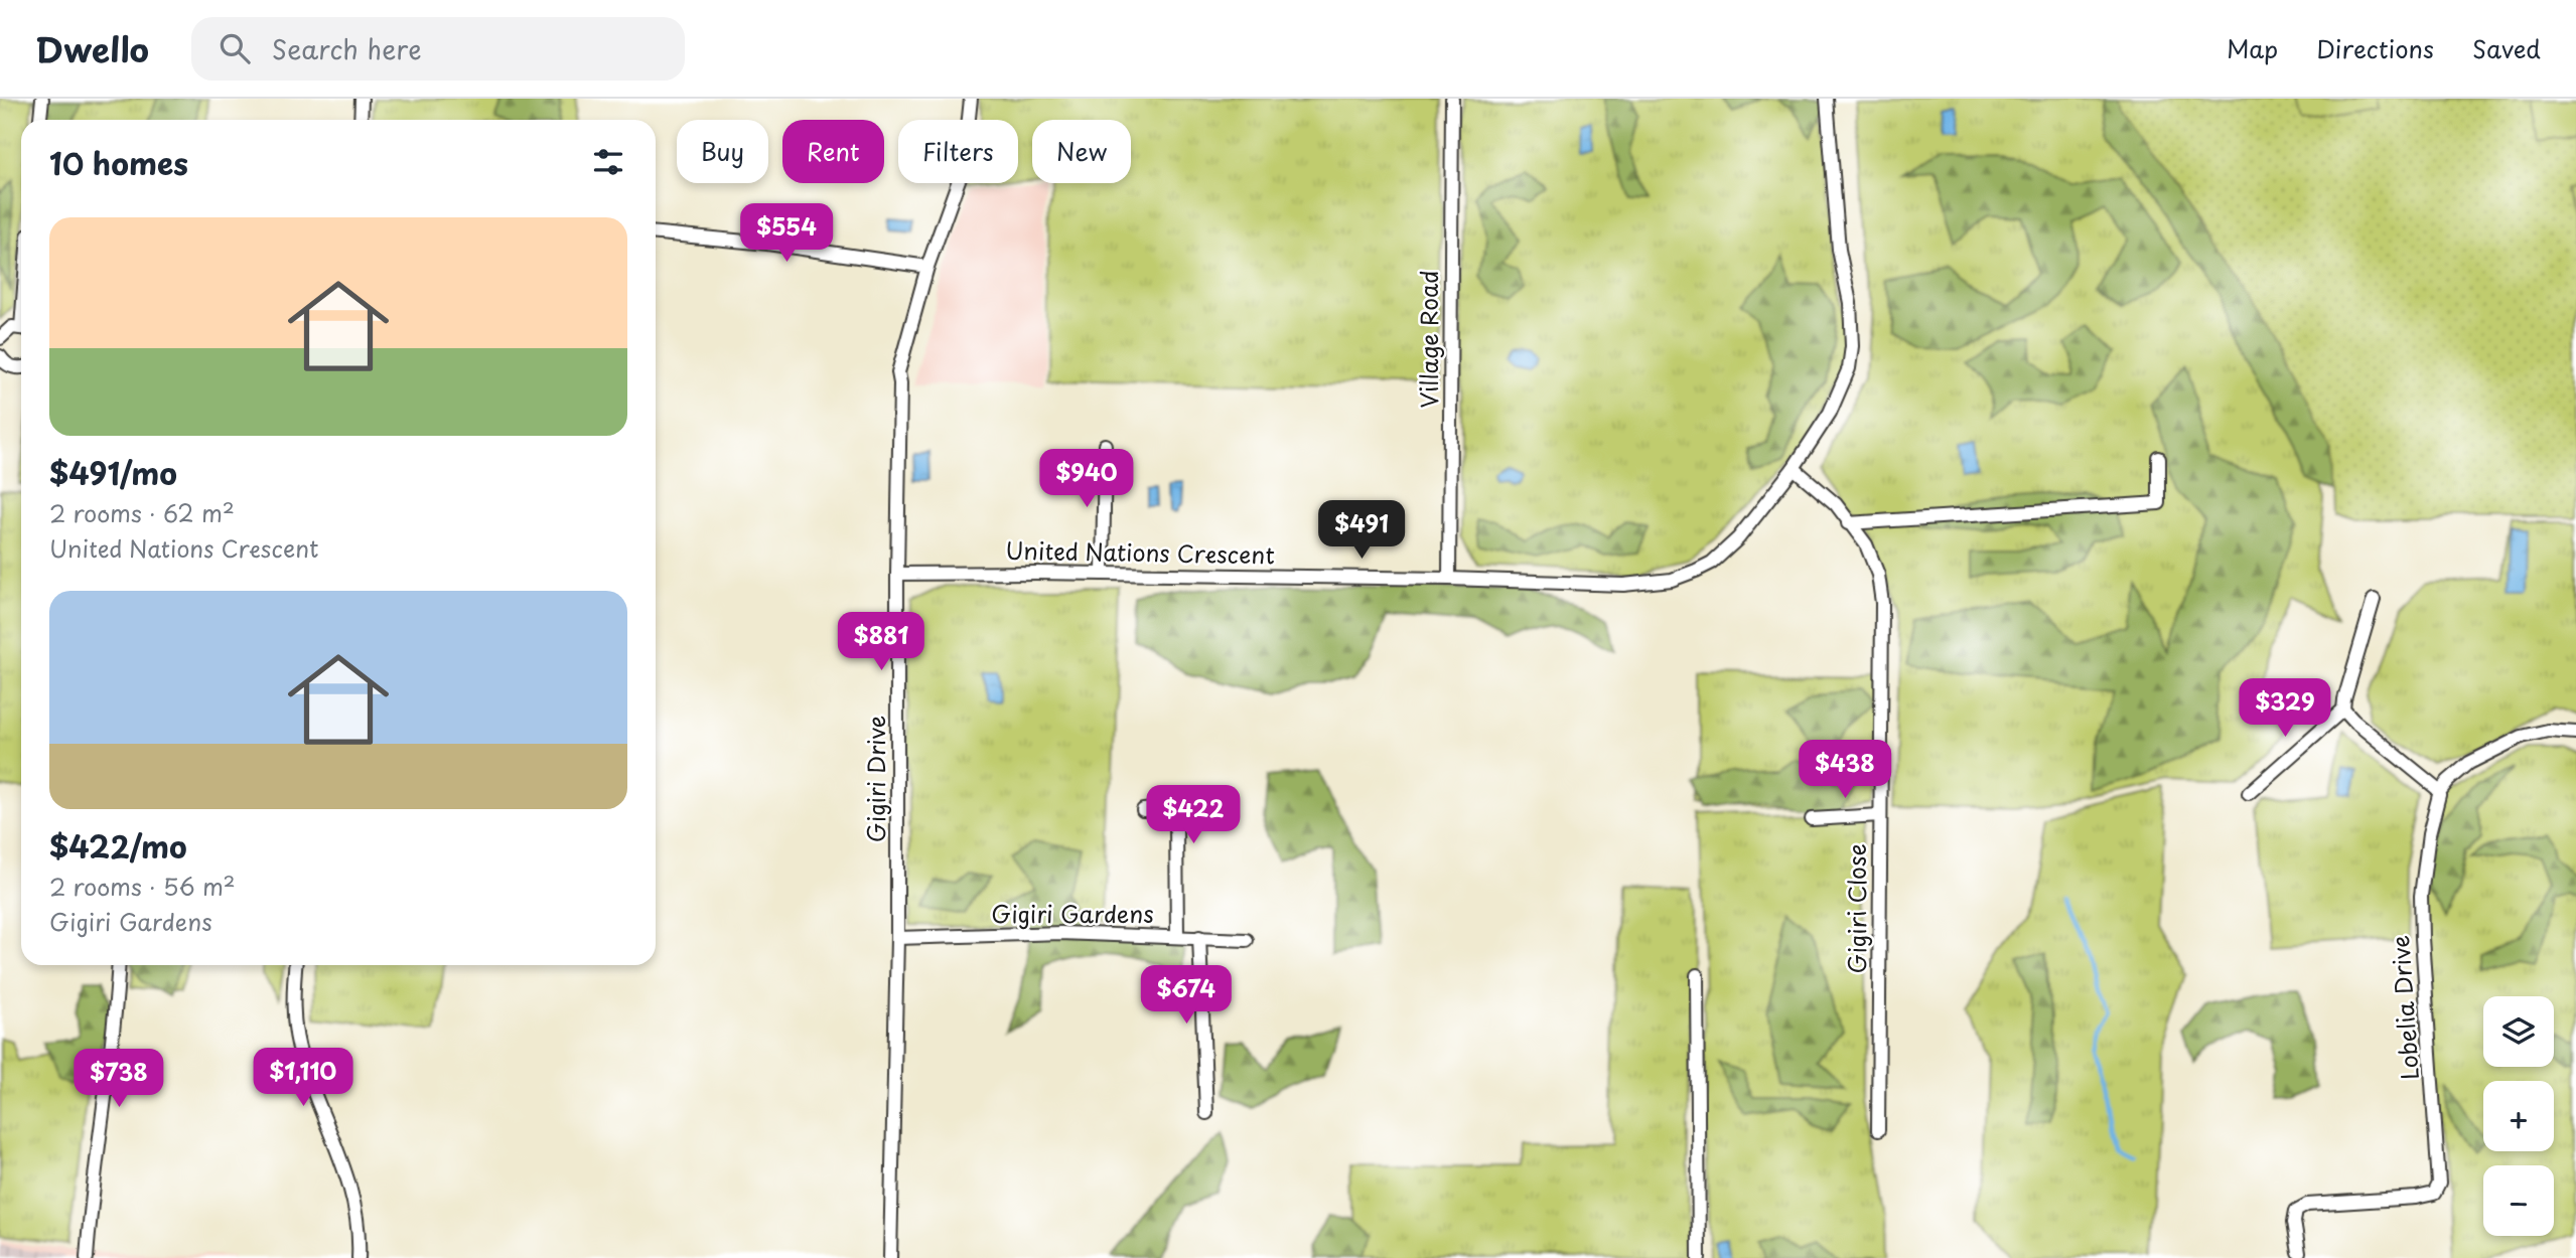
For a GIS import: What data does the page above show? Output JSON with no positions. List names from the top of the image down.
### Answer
{
  "streets": {
    "street": [
      "Village Road",
      "United Nations Crescent",
      "Gigiri Drive",
      "Gigiri Close",
      "Gigiri Gardens",
      "Lobelia Drive"
    ]
  },
  "crossings": [
    ["Village Road", "United Nations Crescent"],
    ["United Nations Crescent", "Gigiri Drive"],
    ["United Nations Crescent", "Gigiri Close"],
    ["Gigiri Drive", "Gigiri Gardens"]
  ],
  "page": {
    "header": "Dwello",
    "search": "Search here",
    "nav": ["Map", "Directions", "Saved"],
    "chip": [
      "Buy",
      "Rent",
      "Filters",
      "New"
    ],
    "heading": "10 homes",
    "price": [
      "$554",
      "$940",
      "$491",
      "$881",
      "$329",
      "$438",
      "$422",
      "$674",
      "$1,110",
      "$738"
    ],
    "list": [
      {
        "name": "$491/mo",
        "note": "2 rooms · 62 m² · United Nations Crescent"
      },
      {
        "name": "$422/mo",
        "note": "2 rooms · 56 m² · Gigiri Gardens"
      }
    ],
    "map_buttons": ["+", "−"]
  }
}
